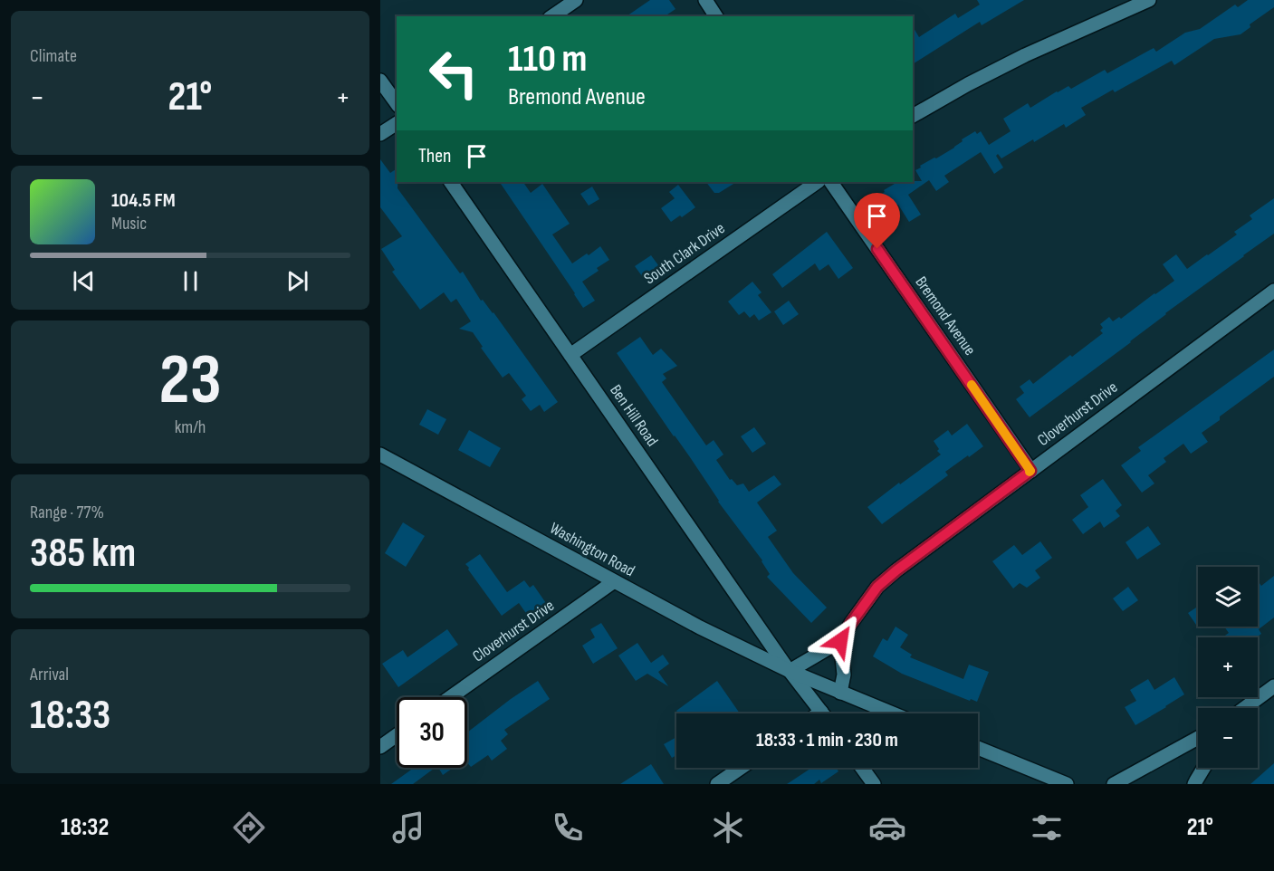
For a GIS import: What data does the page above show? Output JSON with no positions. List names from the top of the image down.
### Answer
{
  "streets": {
    "street": [
      "South Clark Drive",
      "Bremond Avenue",
      "Cloverhurst Drive",
      "Ben Hill Road",
      "Washington Road"
    ]
  },
  "crossings": [
    ["South Clark Drive", "Ben Hill Road"],
    ["Bremond Avenue", "Cloverhurst Drive"],
    ["Cloverhurst Drive", "Ben Hill Road"],
    ["Cloverhurst Drive", "Washington Road"],
    ["Ben Hill Road", "Washington Road"]
  ],
  "page": {
    "tile": [
      "Climate",
      ["23", "km/h"],
      ["Range · 77%", "385 km"],
      ["Arrival", "18:33"]
    ],
    "turn": ["110 m", "Bremond Avenue"],
    "heat": ["−", "21°", "+"],
    "then": "Then",
    "song": ["104.5 FM", "Music"],
    "map_buttons": ["+", "−"],
    "limit": "30",
    "trip": "18:33 · 1 min · 230 m",
    "tabs": ["18:32", "21°"]
  }
}
